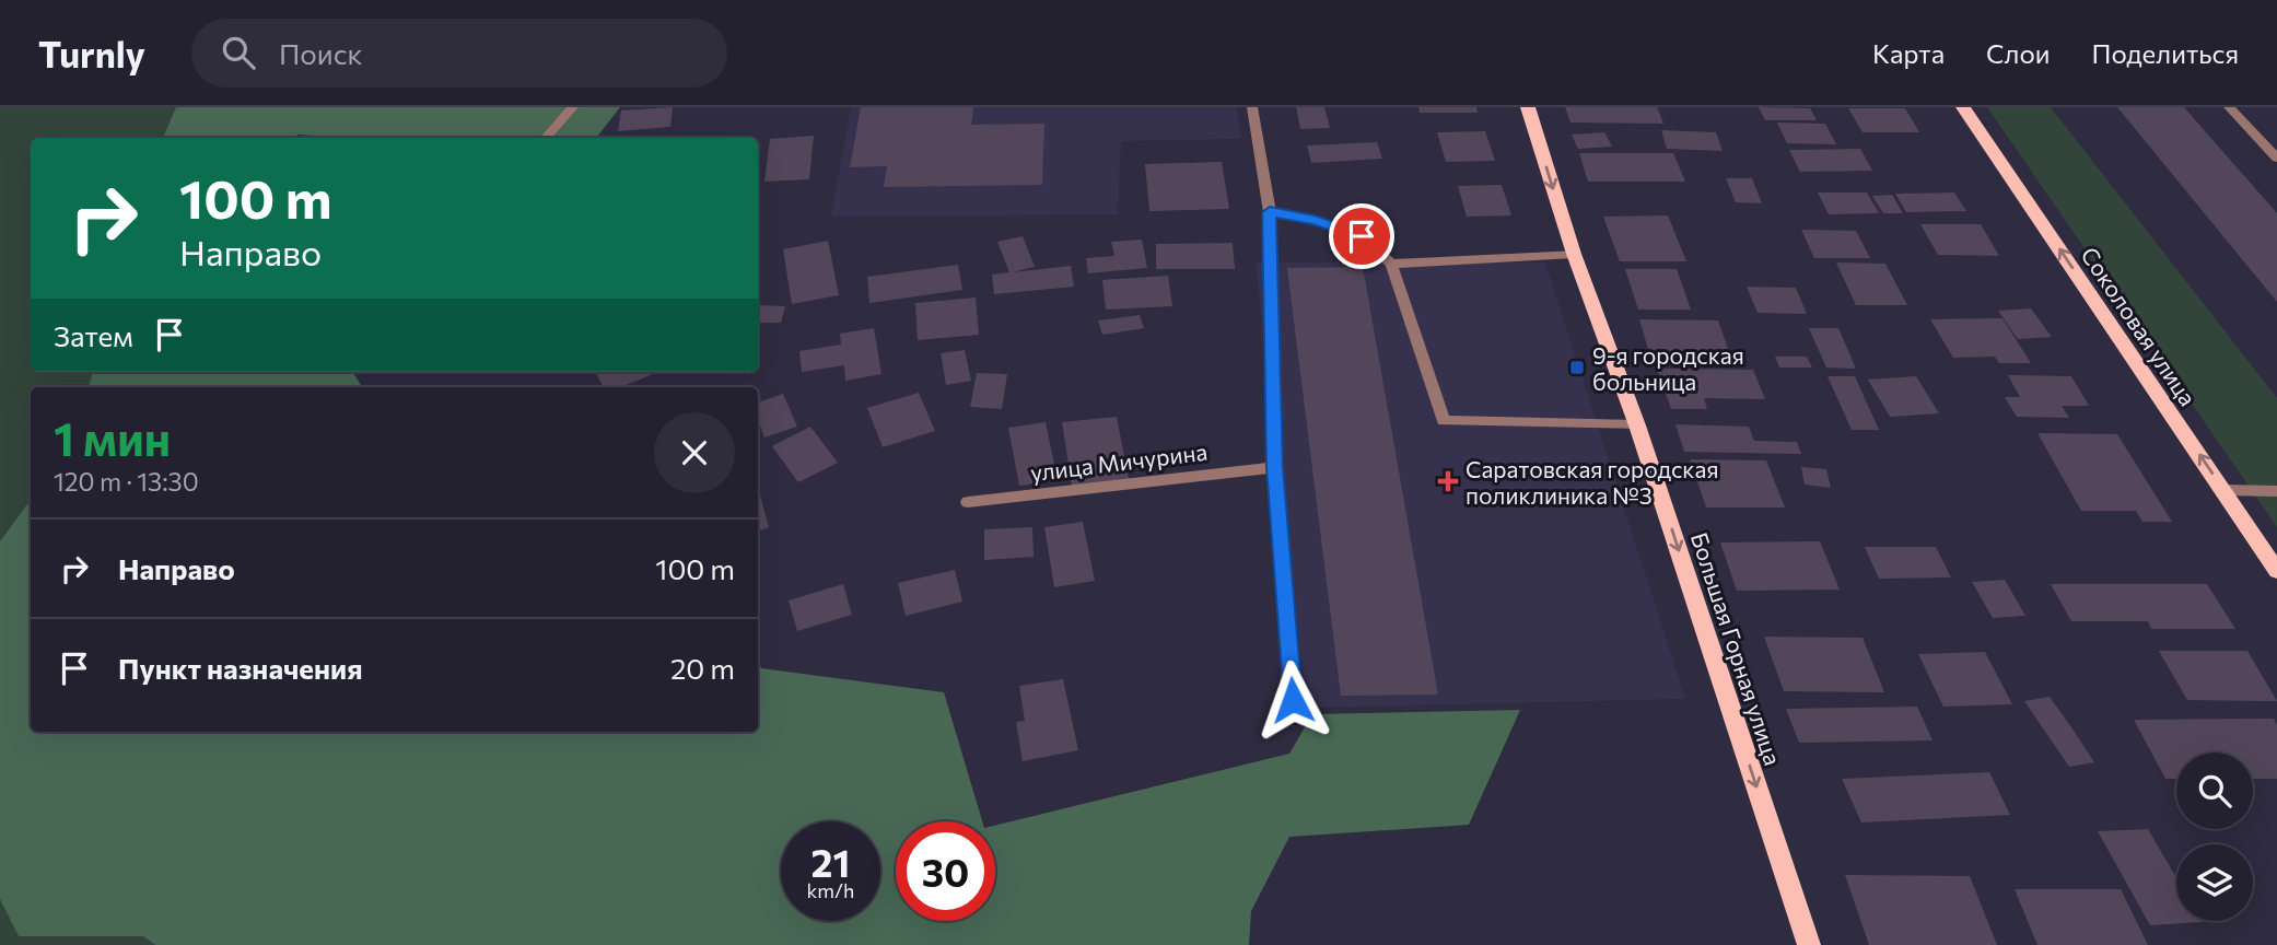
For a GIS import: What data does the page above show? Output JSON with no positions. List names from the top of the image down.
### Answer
{
  "streets": {
    "main road": ["Соколовая улица", "Большая Горная улица"],
    "street": ["улица Мичурина"]
  },
  "one_way": ["Соколовая улица", "Большая Горная улица"],
  "places": {
    "transit": ["9-я городская больница"],
    "health": ["Саратовская городская поликлиника №3"]
  },
  "page": {
    "header": "Turnly",
    "search": "Поиск",
    "nav": ["Карта", "Слои", "Поделиться"],
    "turn": ["100 m", "Направо"],
    "then": "Затем",
    "heading": ["1 мин", "120 m · 13:30"],
    "list": [
      {
        "name": "Направо",
        "value": "100 m"
      },
      {
        "name": "Пункт назначения",
        "value": "20 m"
      }
    ],
    "speed": "21 km/h",
    "limit": "30"
  }
}
